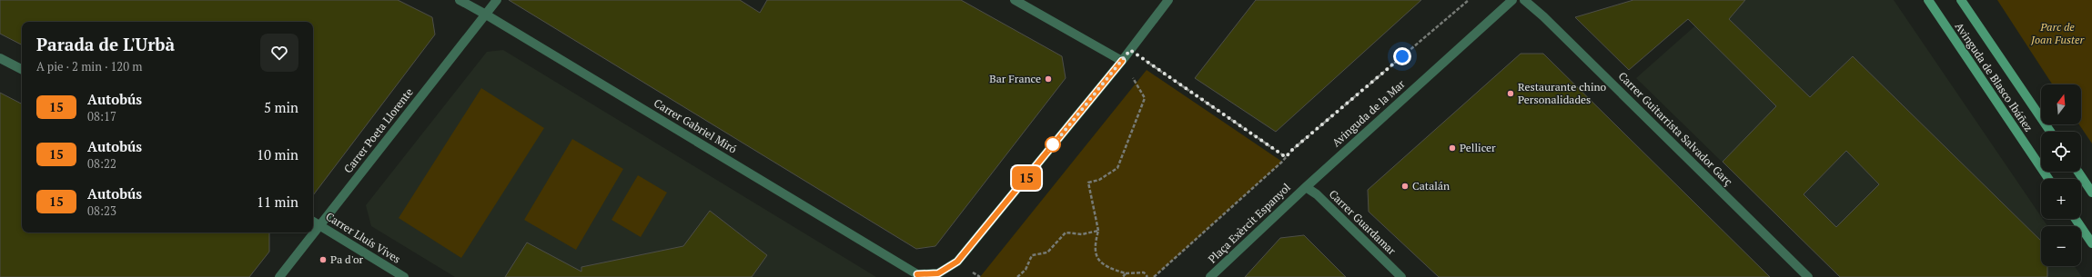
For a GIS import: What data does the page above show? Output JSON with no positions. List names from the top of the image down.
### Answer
{
  "streets": {
    "main road": ["Avinguda de Blasco Ibáñez"],
    "street": [
      "Avinguda de la Mar",
      "Carrer Gabriel Miró",
      "Carrer Guitarrista Salvador Garç",
      "Carrer Poeta Llorente",
      "Carrer Guardamar",
      "Plaça Exèrcit Espanyol",
      "Carrer Lluís Vives"
    ]
  },
  "crossings": [
    ["Avinguda de la Mar", "Carrer Guardamar"],
    ["Avinguda de la Mar", "Plaça Exèrcit Espanyol"],
    ["Carrer Gabriel Miró", "Carrer Poeta Llorente"],
    ["Carrer Poeta Llorente", "Carrer Lluís Vives"],
    ["Carrer Guardamar", "Plaça Exèrcit Espanyol"]
  ],
  "parks": ["Parc de Joan Fuster"],
  "places": [
    "Bar France",
    "Restaurante chino Personalidades",
    "Pellicer",
    "Catalán",
    "Pa d'or"
  ],
  "lines": ["bus line 15"],
  "north": "top",
  "page": {
    "on_map": "15",
    "heading": ["Parada de L'Urbà", "A pie · 2 min · 120 m"],
    "list": [
      {
        "mark": "15",
        "name": "Autobús",
        "note": "08:17",
        "value": "5 min"
      },
      {
        "mark": "15",
        "name": "Autobús",
        "note": "08:22",
        "value": "10 min"
      },
      {
        "mark": "15",
        "name": "Autobús",
        "note": "08:23",
        "value": "11 min"
      }
    ],
    "map_buttons": ["+", "−"]
  }
}
